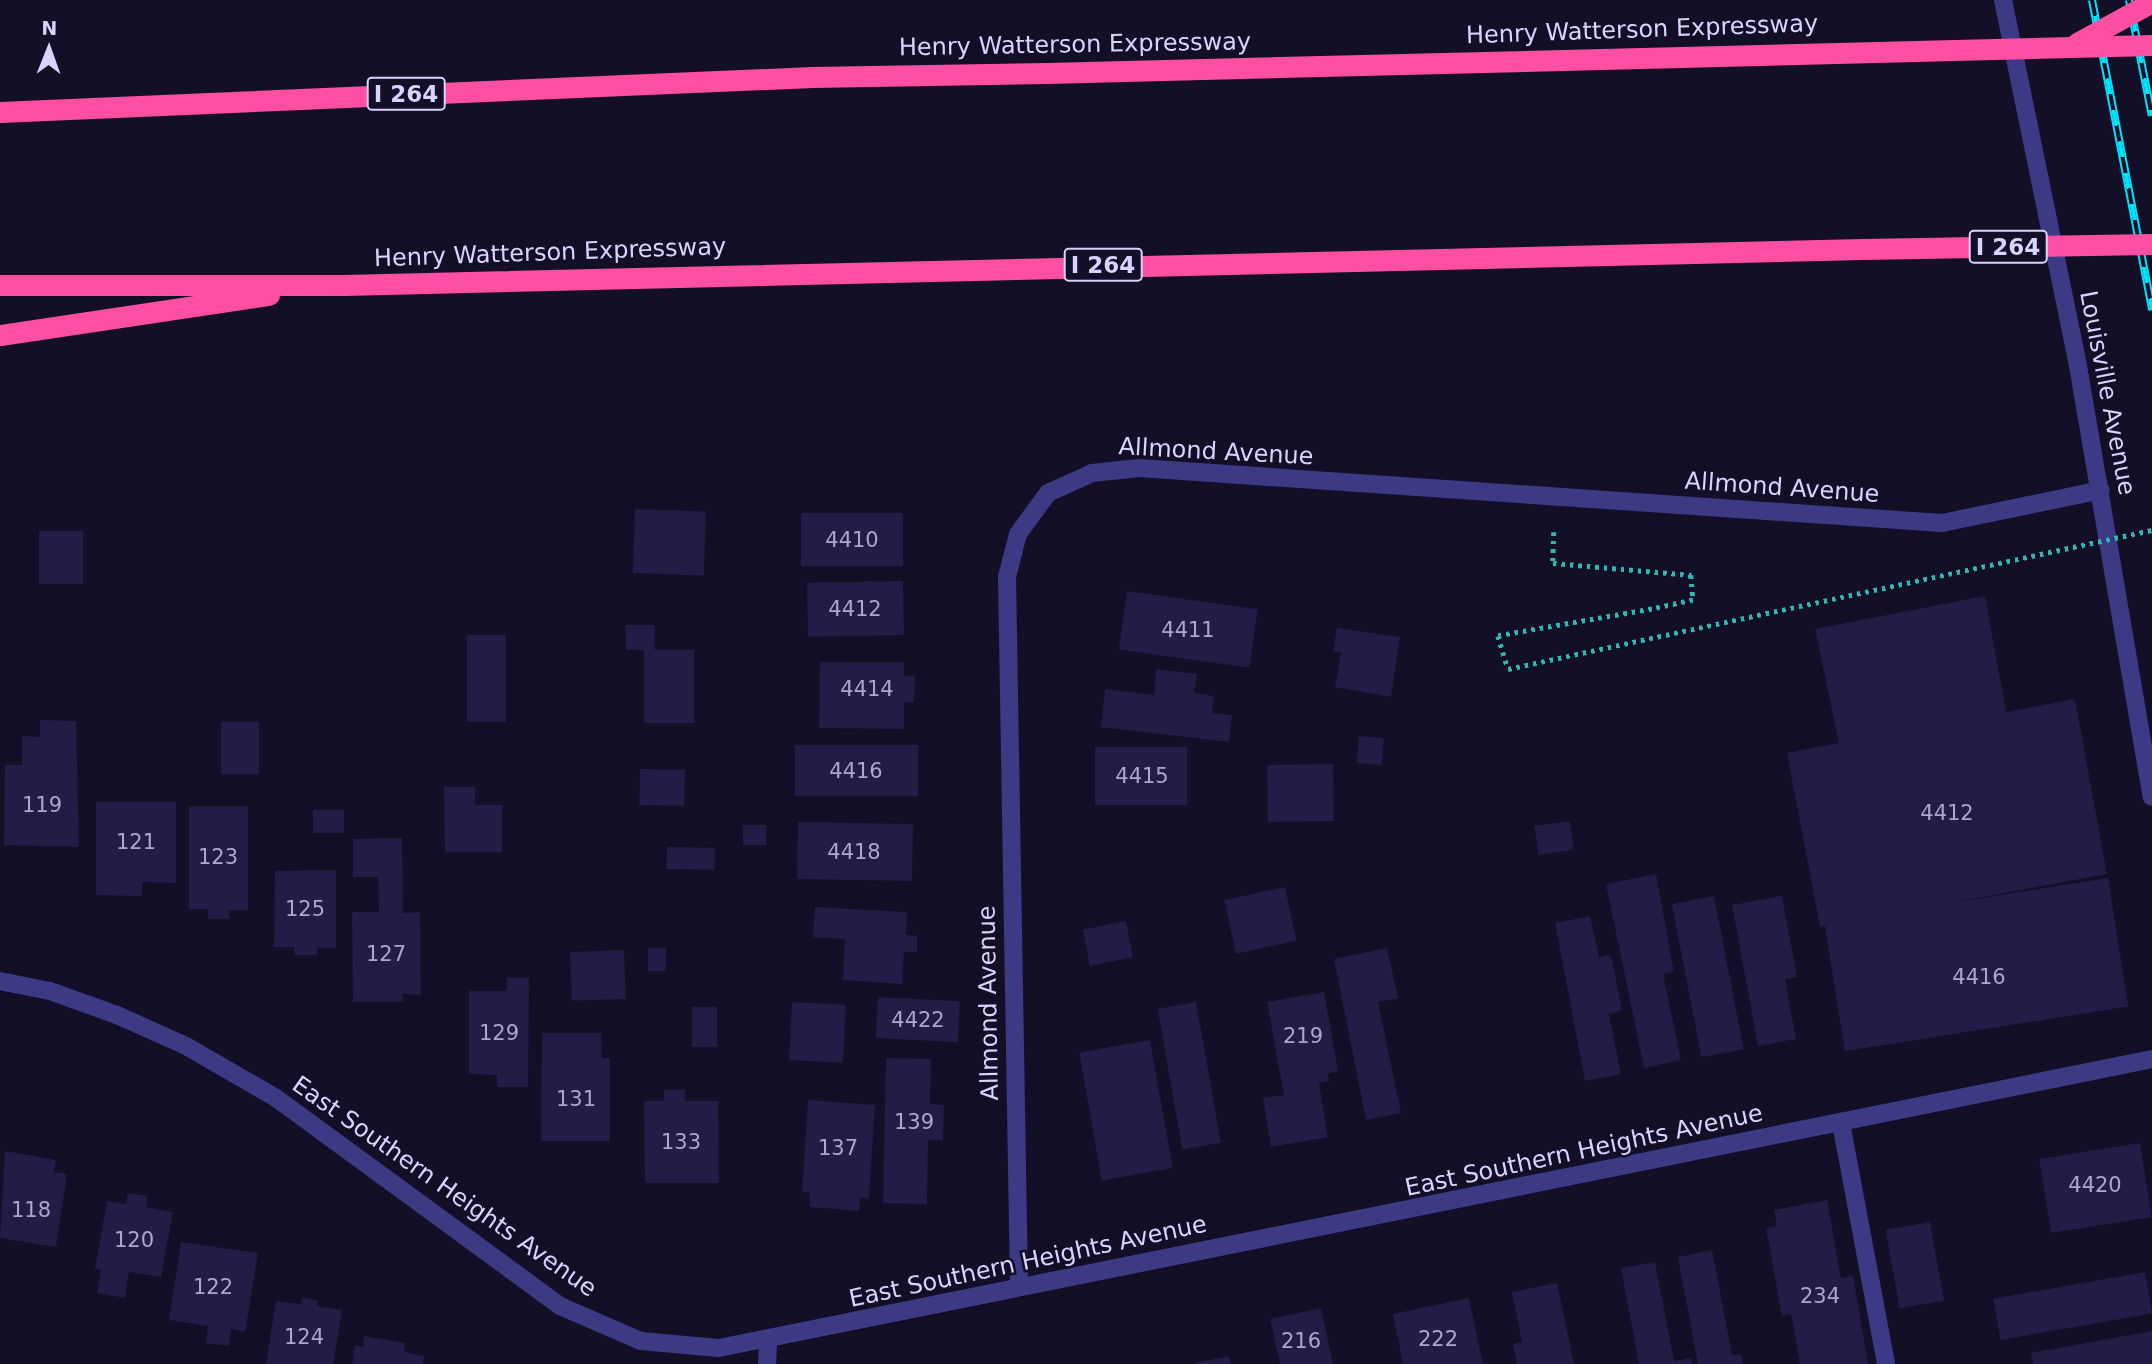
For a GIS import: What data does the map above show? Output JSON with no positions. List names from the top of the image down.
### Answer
{
  "streets": {
    "highway": ["Henry Watterson Expressway", "I 264"],
    "street": ["Louisville Avenue", "Allmond Avenue", "East Southern Heights Avenue"]
  },
  "crossings": [
    ["Louisville Avenue", "Allmond Avenue"],
    ["Allmond Avenue", "East Southern Heights Avenue"]
  ],
  "house_numbers": [
    "4410",
    "4412",
    "4411",
    "4414",
    "4416",
    "4415",
    "119",
    "4412",
    "121",
    "4418",
    "123",
    "125",
    "127",
    "4416",
    "4422",
    "129",
    "219",
    "131",
    "139",
    "133",
    "137",
    "4420",
    "118",
    "120",
    "122",
    "234",
    "124",
    "222",
    "216"
  ],
  "north": "top"
}
